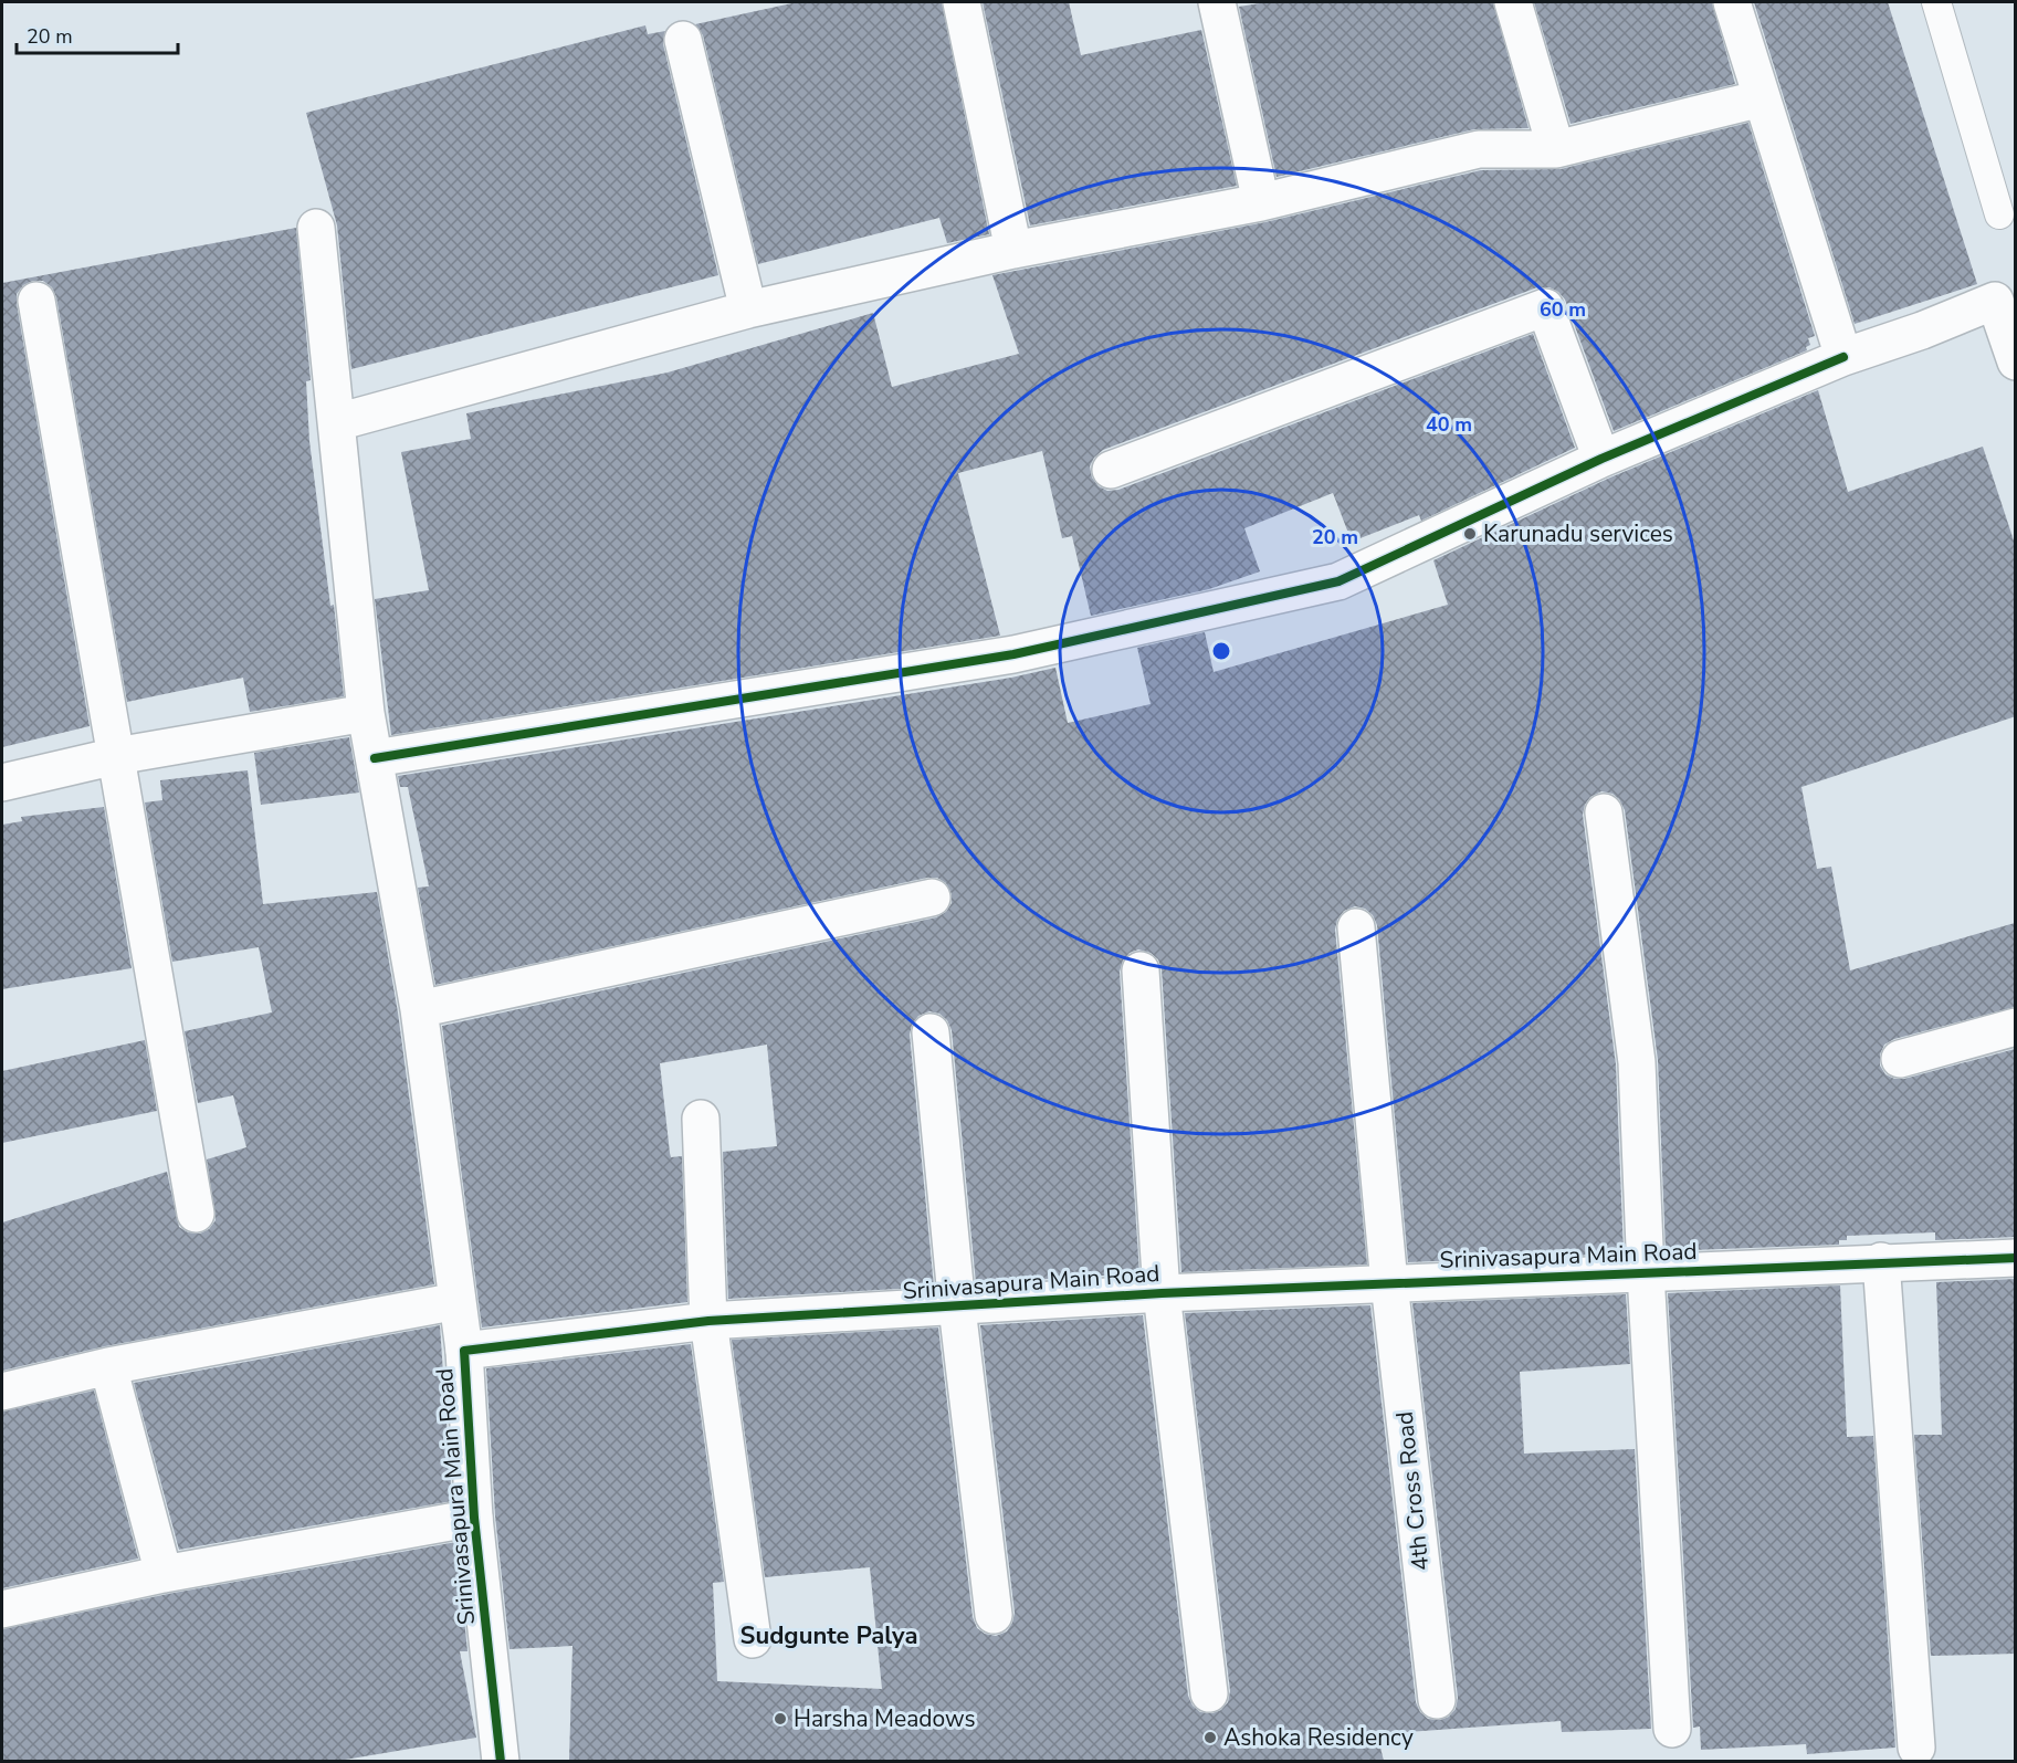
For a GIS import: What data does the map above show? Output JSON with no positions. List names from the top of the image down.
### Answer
{
  "streets": {
    "street": ["Srinivasapura Main Road", "4th Cross Road"]
  },
  "crossings": [
    ["Srinivasapura Main Road", "4th Cross Road"]
  ],
  "districts": ["Sudgunte Palya"],
  "places": ["Karunadu services", "Harsha Meadows", "Ashoka Residency"],
  "scale_bar": "20 m",
  "rings": ["60 m", "40 m", "20 m"]
}
